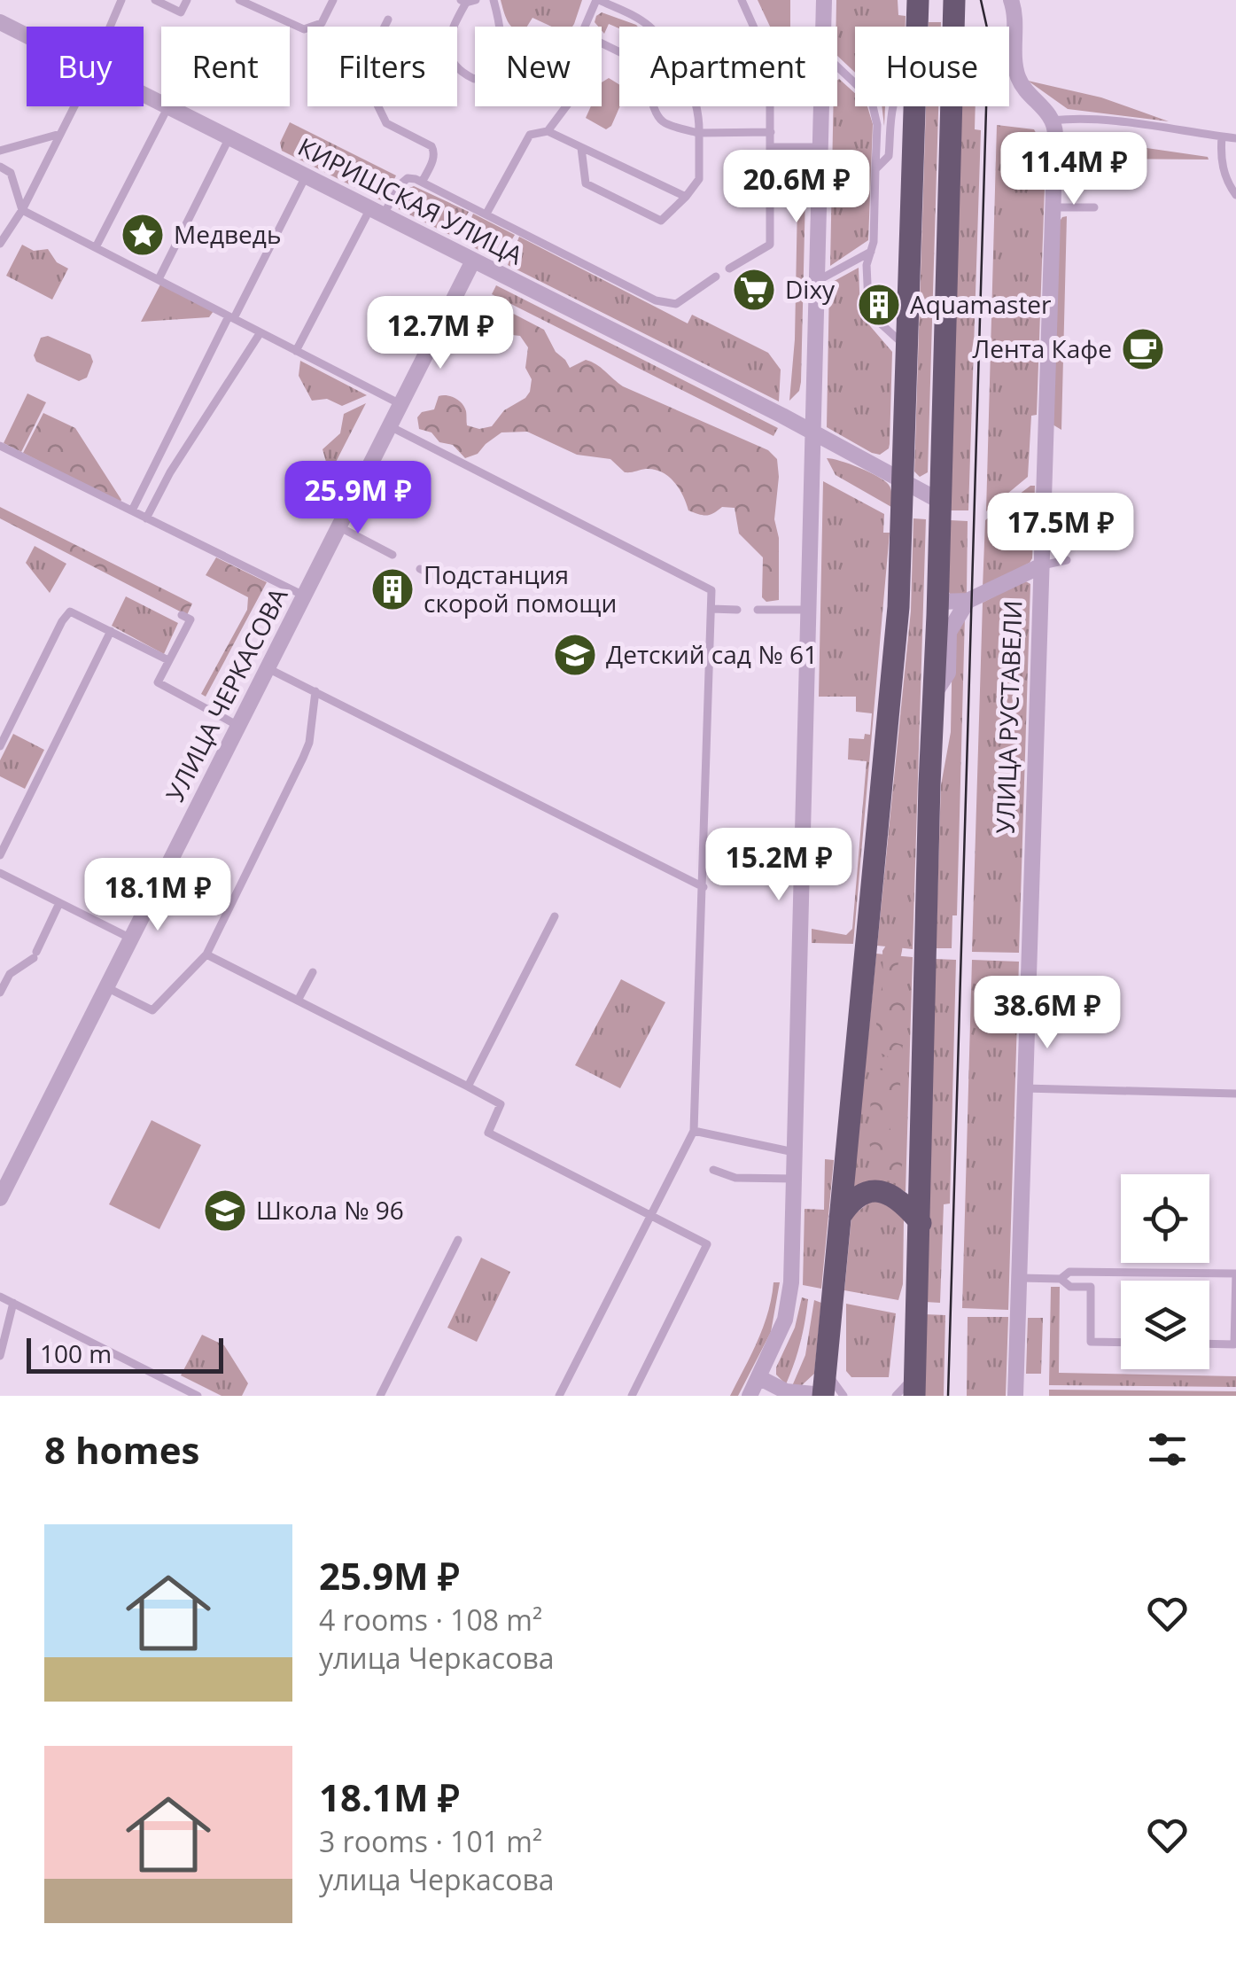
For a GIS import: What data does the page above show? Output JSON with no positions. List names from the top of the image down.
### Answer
{
  "streets": {
    "street": ["КИРИШСКАЯ УЛИЦА", "УЛИЦА ЧЕРКАСОВА", "УЛИЦА РУСТАВЕЛИ"]
  },
  "crossings": [
    ["КИРИШСКАЯ УЛИЦА", "УЛИЦА ЧЕРКАСОВА"]
  ],
  "places": {
    "place": ["Медведь"],
    "supermarket": ["Dixy"],
    "building": ["Aquamaster", "Подстанция скорой помощи"],
    "cafe": ["Лента Кафе"],
    "school or university": ["Детский сад № 61", "Школа № 96"]
  },
  "scale_bar": "100 m",
  "page": {
    "chip": [
      "Buy",
      "Rent",
      "Filters",
      "New",
      "Apartment",
      "House"
    ],
    "price": [
      "11.4M ₽",
      "20.6M ₽",
      "12.7M ₽",
      "25.9M ₽",
      "17.5M ₽",
      "15.2M ₽",
      "18.1M ₽",
      "38.6M ₽"
    ],
    "scale": "100 m",
    "heading": "8 homes",
    "list": [
      {
        "name": "25.9M ₽",
        "note": "4 rooms · 108 m² · улица Черкасова"
      },
      {
        "name": "18.1M ₽",
        "note": "3 rooms · 101 m² · улица Черкасова"
      }
    ]
  }
}
